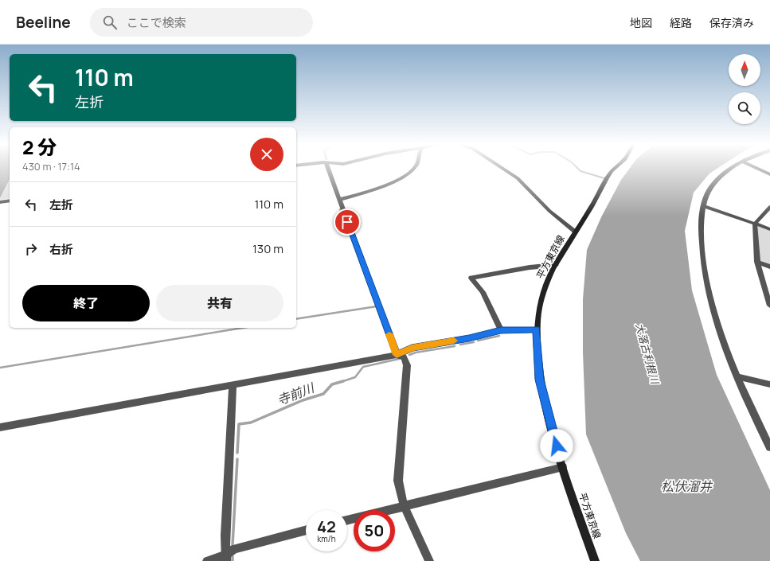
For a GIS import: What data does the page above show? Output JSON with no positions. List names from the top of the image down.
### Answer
{
  "streets": {
    "main road": ["平方東京線"]
  },
  "water": ["大落古利根川", "寺前川", "松伏溜井"],
  "north": "top",
  "page": {
    "header": "Beeline",
    "search": "ここで検索",
    "nav": ["地図", "経路", "保存済み"],
    "turn": ["110 m", "左折"],
    "heading": ["2 分", "430 m · 17:14"],
    "list": [
      {
        "name": "左折",
        "value": "110 m"
      },
      {
        "name": "右折",
        "value": "130 m"
      }
    ],
    "buttons": ["終了", "共有"],
    "speed": "42 km/h",
    "limit": "50"
  }
}
